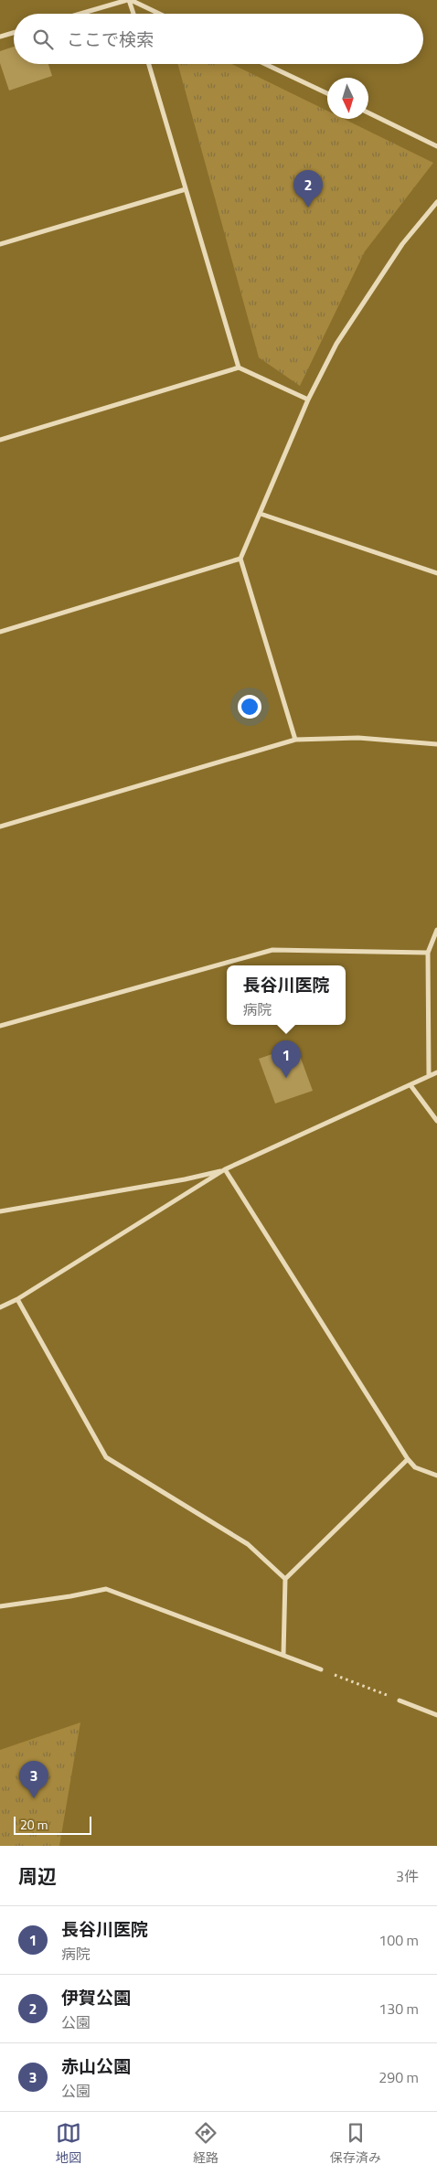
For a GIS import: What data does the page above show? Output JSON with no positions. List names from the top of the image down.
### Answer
{
  "scale_bar": "20 m",
  "north": "bottom",
  "page": {
    "search": "ここで検索",
    "pins": ["2", "1", "3"],
    "popup": ["長谷川医院", "病院"],
    "scale": "20 m",
    "heading": ["周辺", "3件"],
    "list": [
      {
        "mark": "1",
        "name": "長谷川医院",
        "note": "病院",
        "value": "100 m"
      },
      {
        "mark": "2",
        "name": "伊賀公園",
        "note": "公園",
        "value": "130 m"
      },
      {
        "mark": "3",
        "name": "赤山公園",
        "note": "公園",
        "value": "290 m"
      }
    ],
    "nav": ["地図", "経路", "保存済み"]
  }
}
